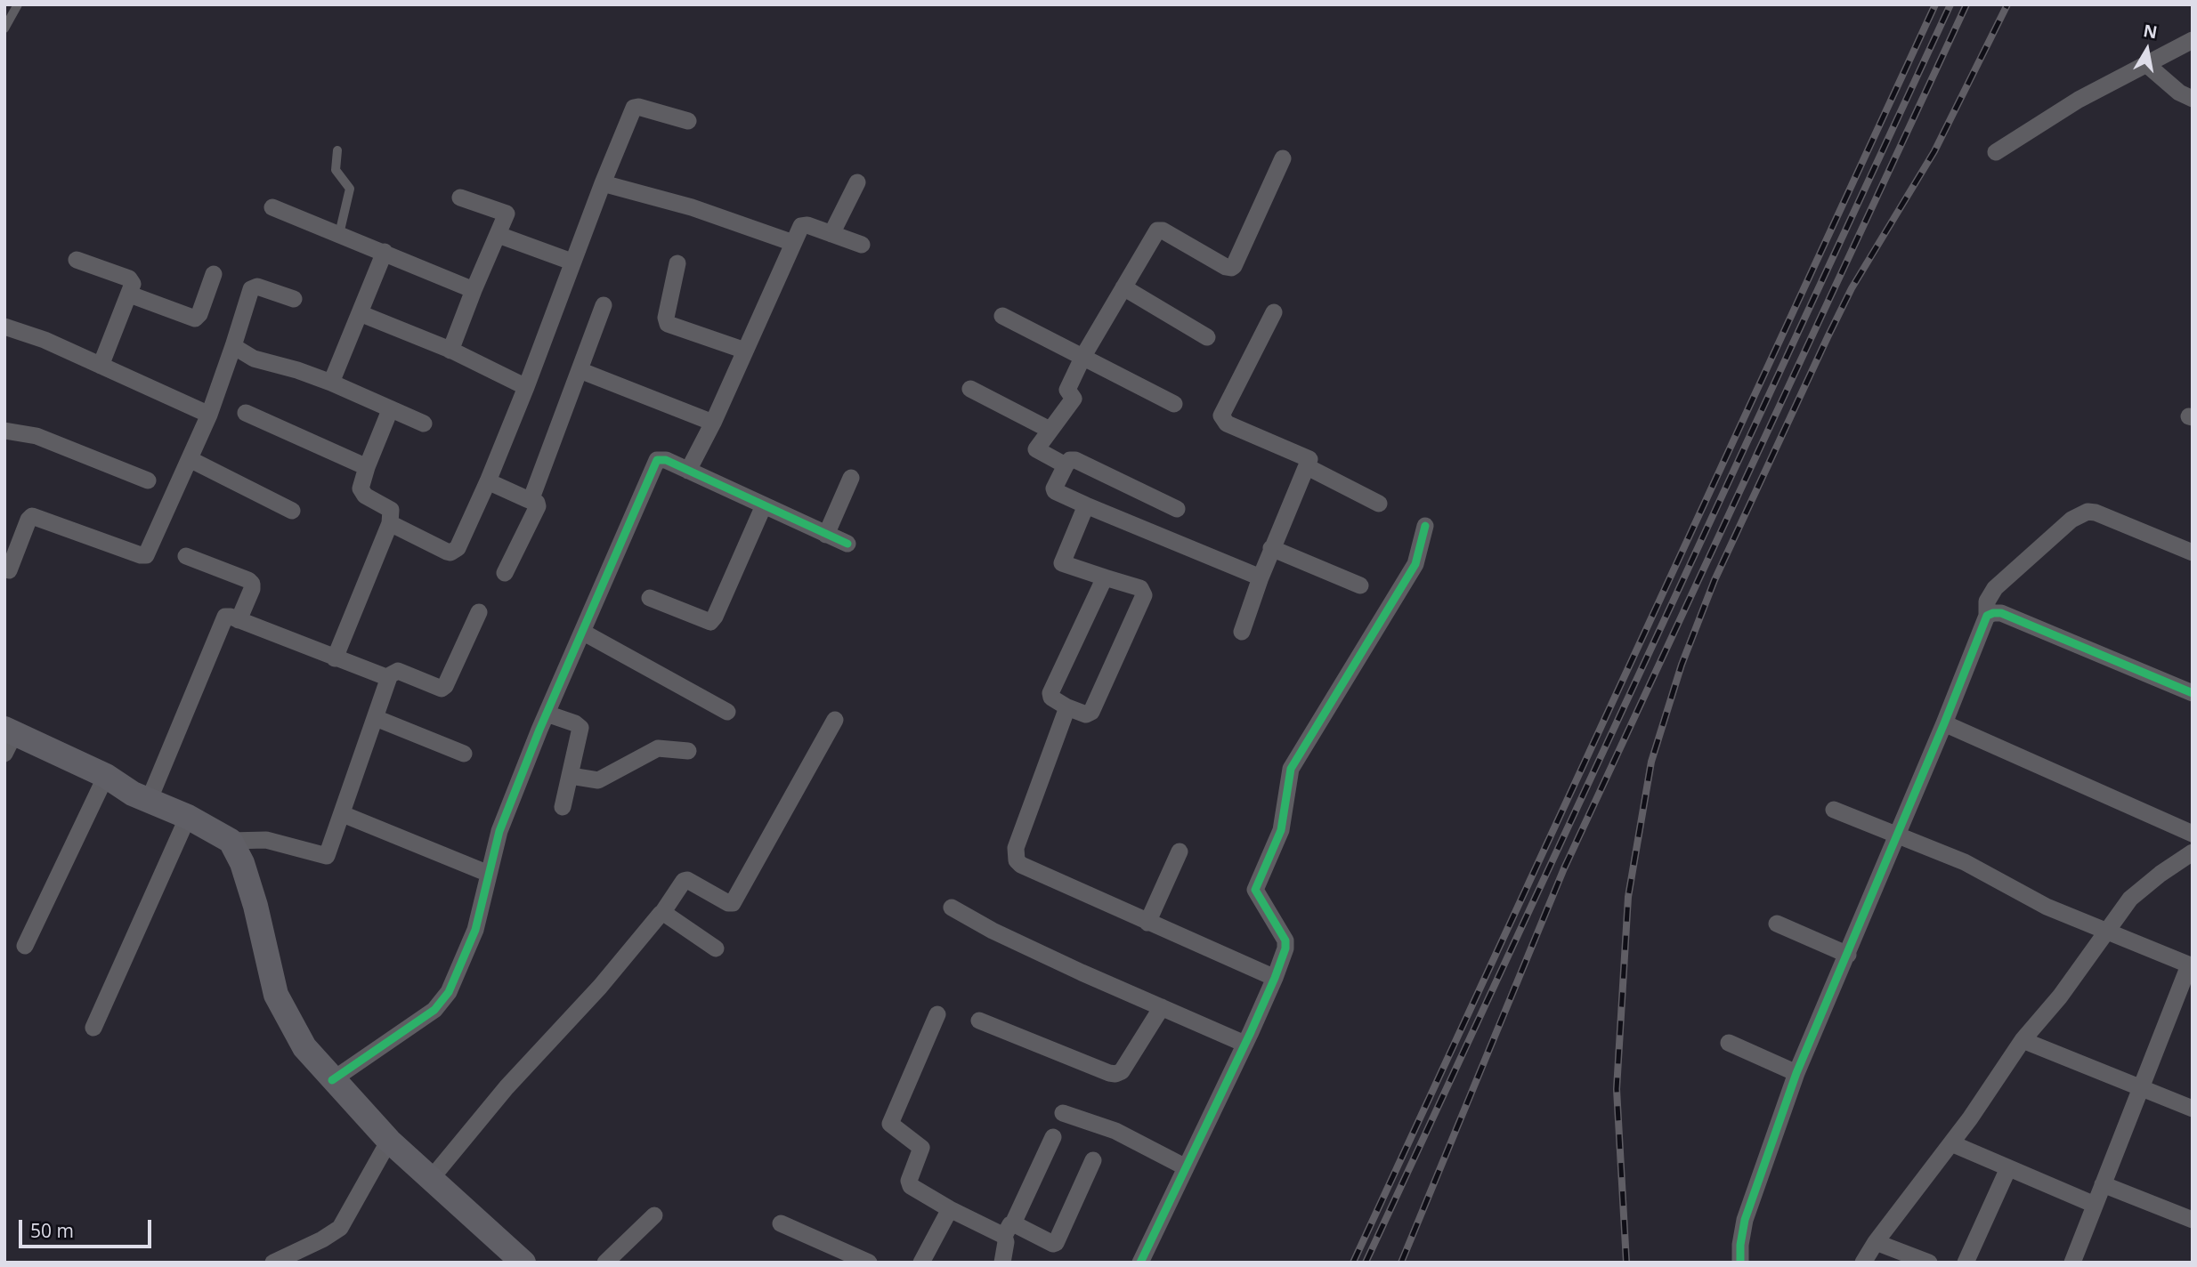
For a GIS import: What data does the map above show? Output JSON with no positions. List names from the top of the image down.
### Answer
{
  "scale_bar": "50 m",
  "north": "top"
}
